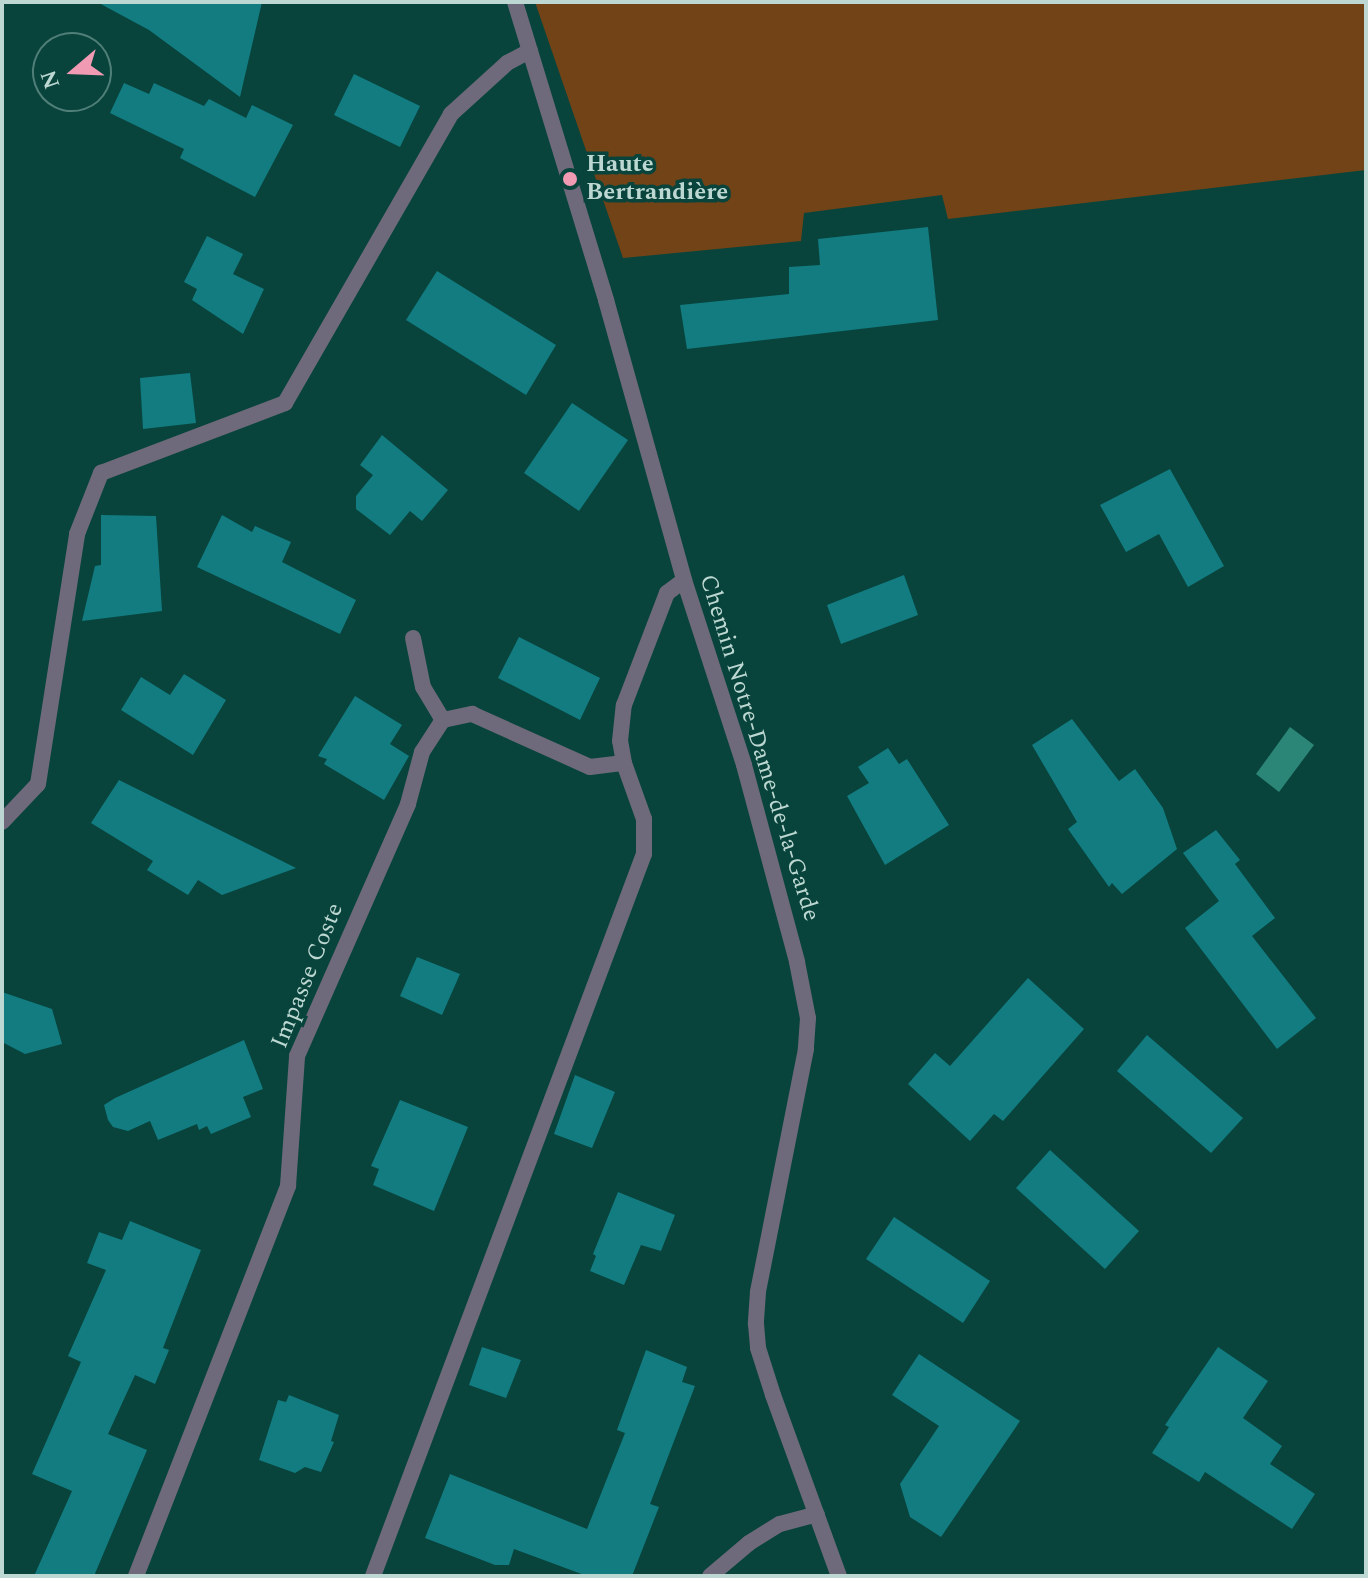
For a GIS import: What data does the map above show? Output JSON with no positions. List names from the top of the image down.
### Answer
{
  "streets": {
    "street": ["Chemin Notre-Dame-de-la-Garde", "Impasse Coste"]
  },
  "places": ["Haute Bertrandière"],
  "north": "left"
}
